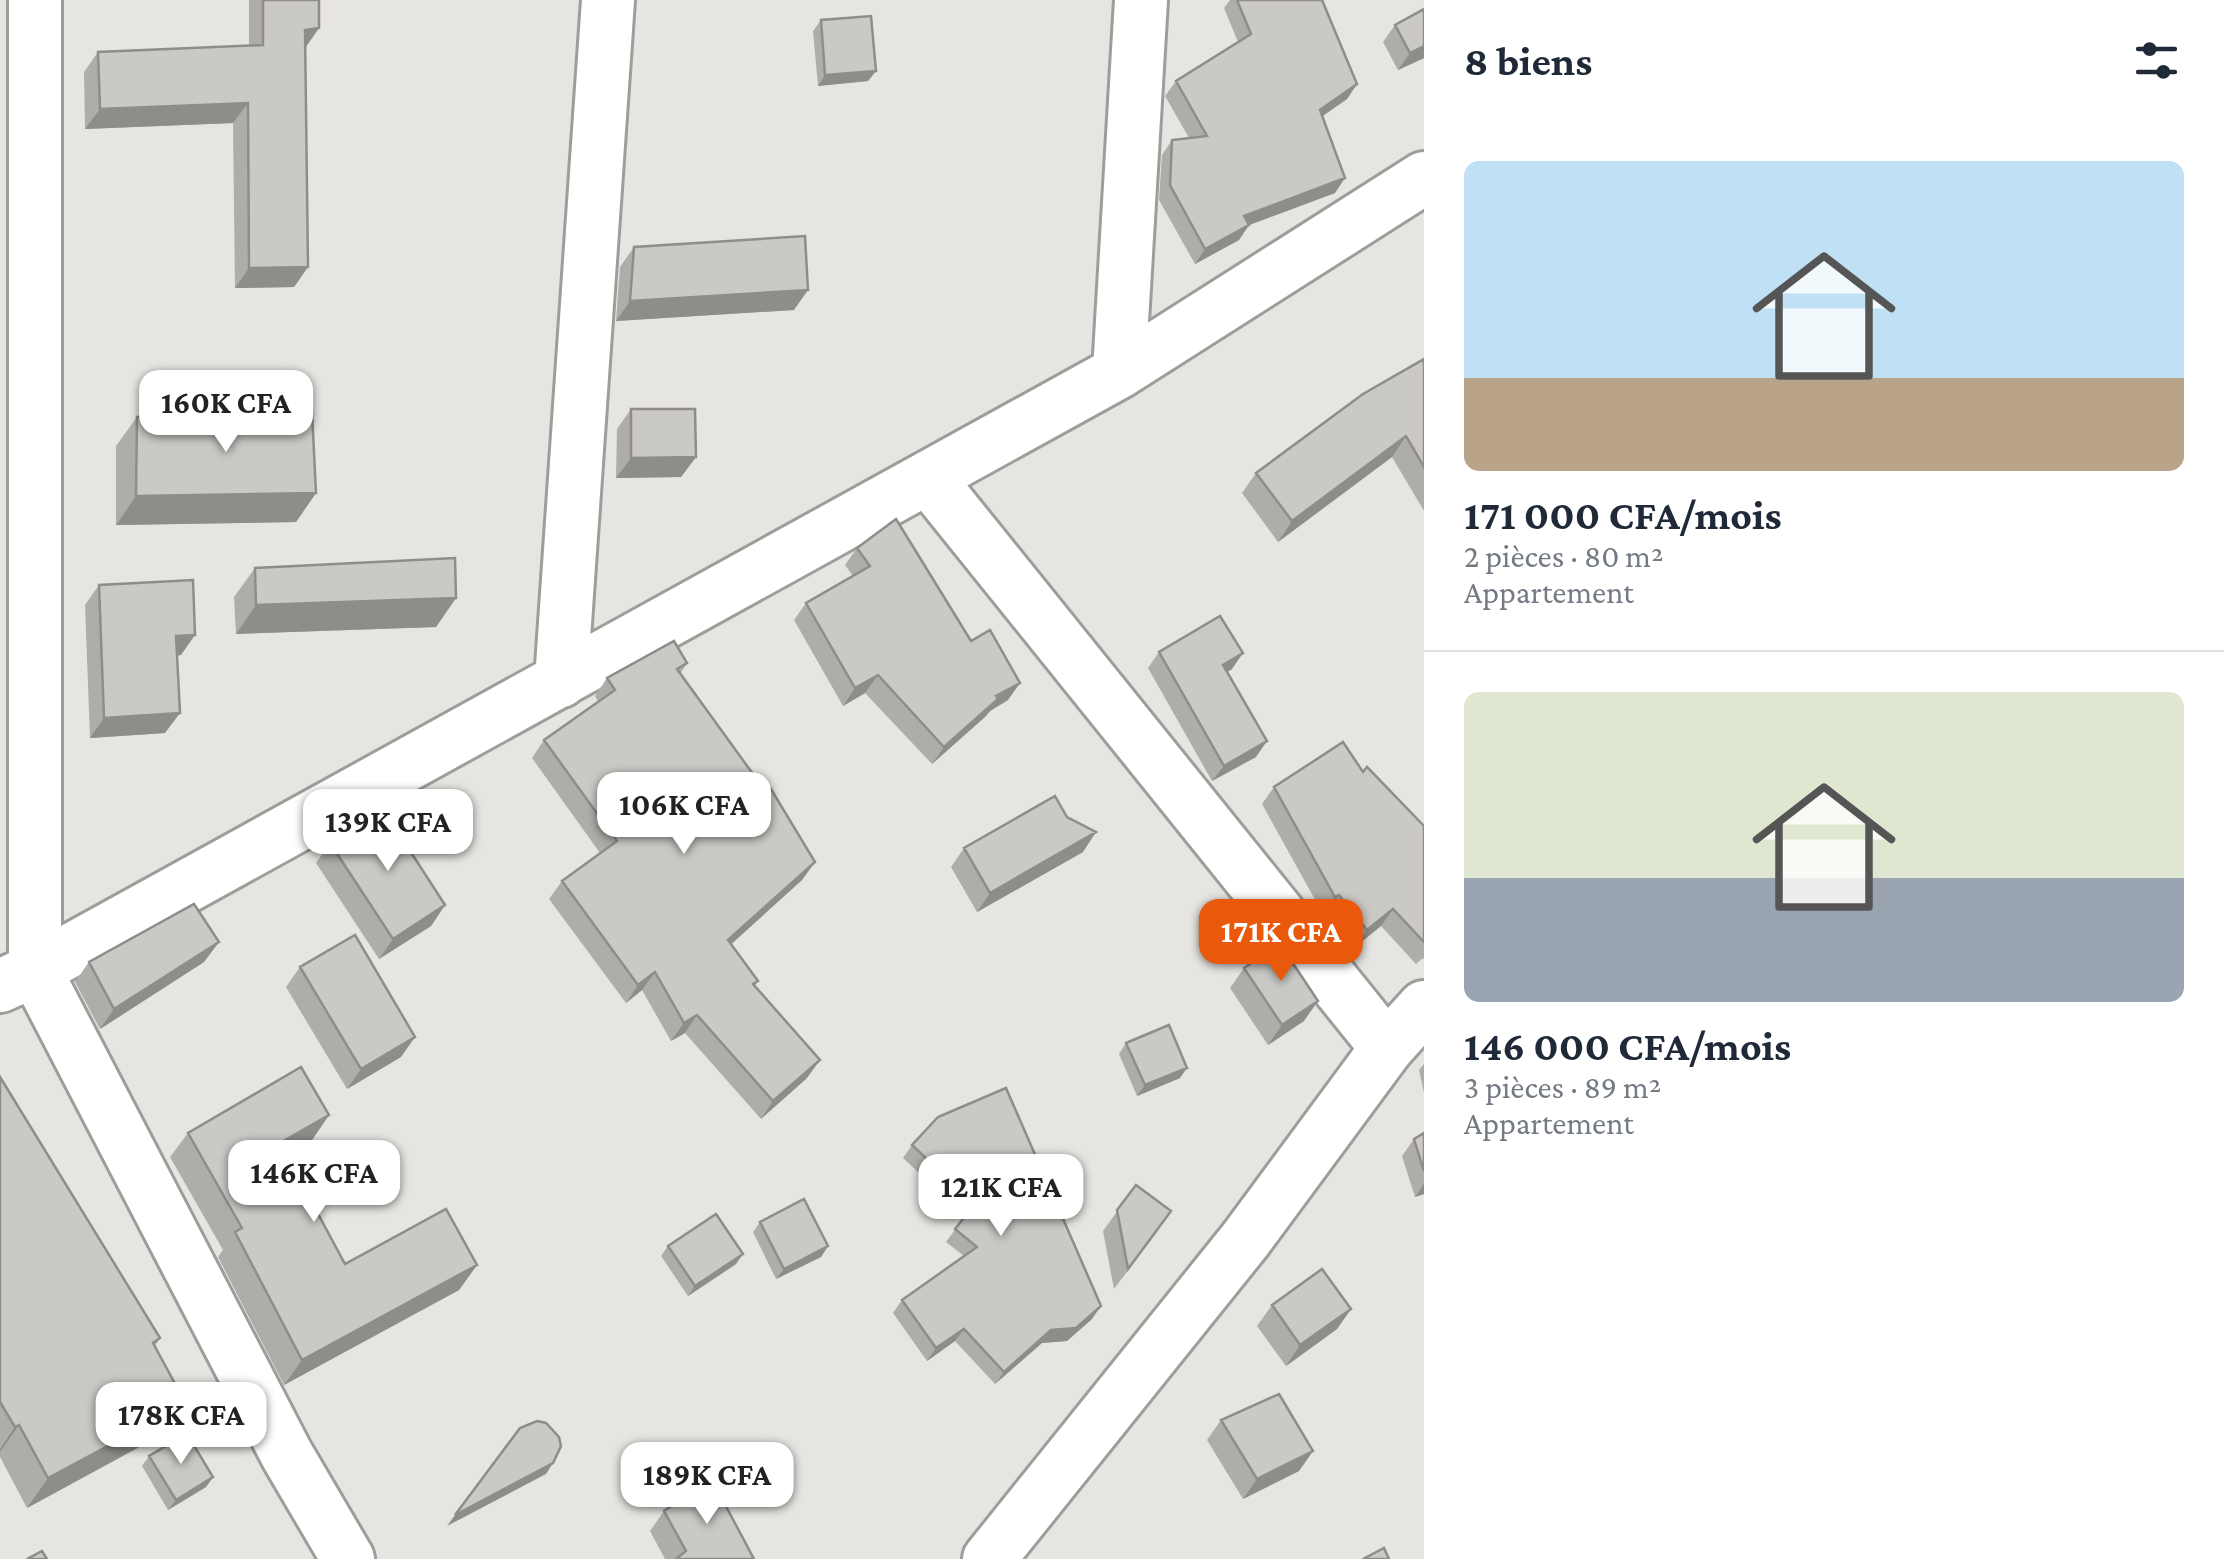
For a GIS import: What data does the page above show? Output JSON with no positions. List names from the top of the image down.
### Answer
{
  "page": {
    "heading": "8 biens",
    "list": [
      {
        "name": "171 000 CFA/mois",
        "note": "2 pièces · 80 m² · Appartement"
      },
      {
        "name": "146 000 CFA/mois",
        "note": "3 pièces · 89 m² · Appartement"
      }
    ],
    "price": [
      "160K CFA",
      "106K CFA",
      "139K CFA",
      "171K CFA",
      "146K CFA",
      "121K CFA",
      "178K CFA",
      "189K CFA"
    ]
  }
}
